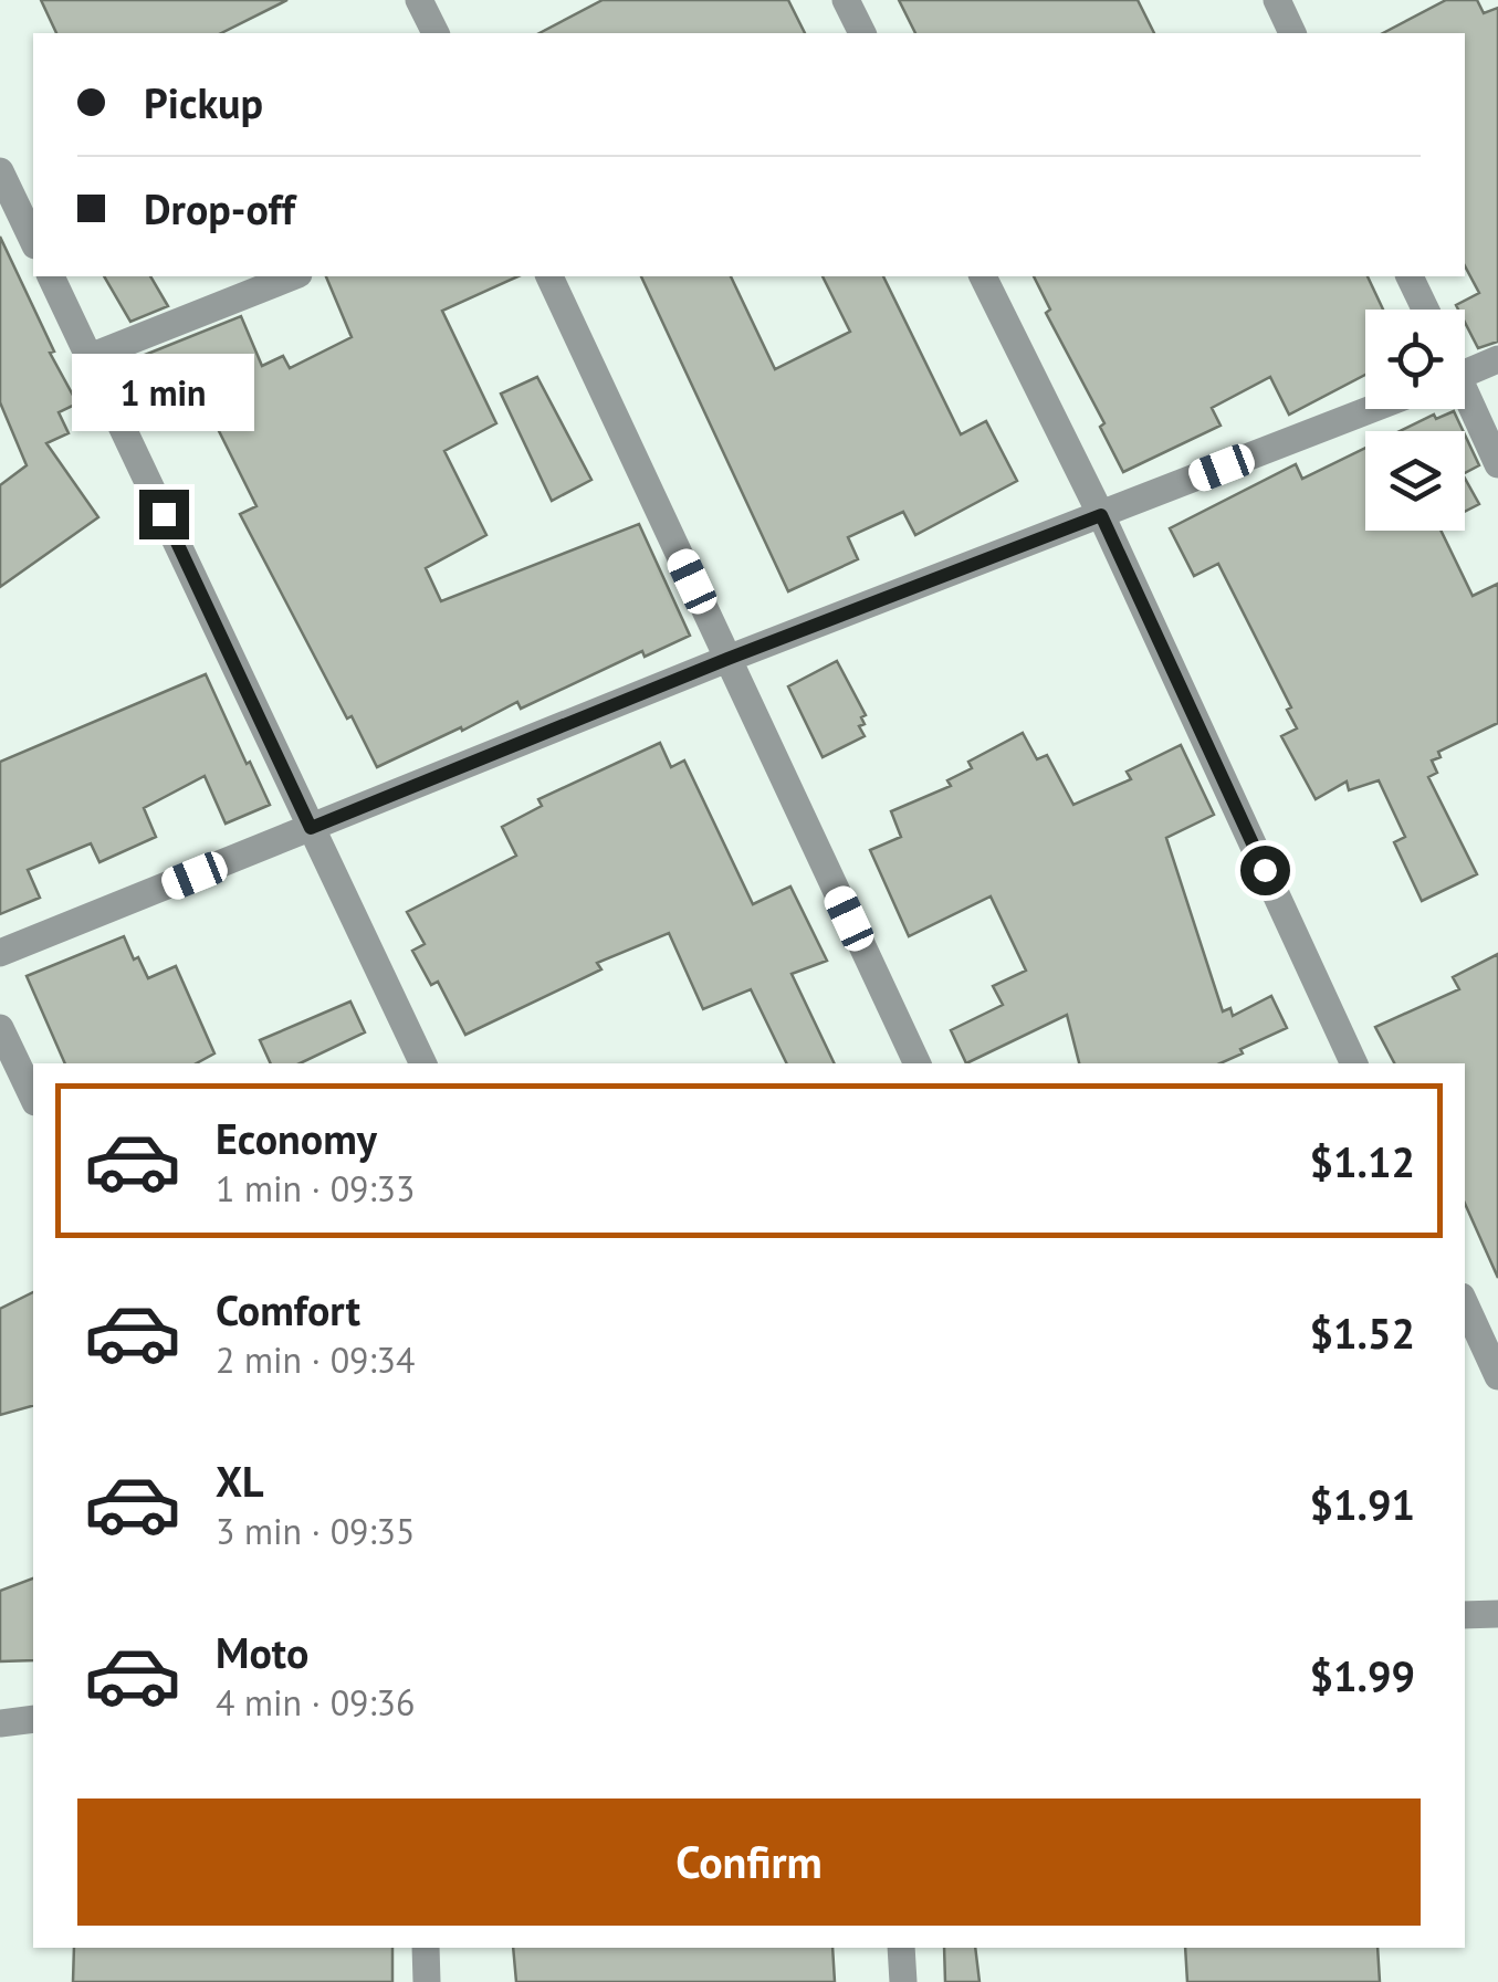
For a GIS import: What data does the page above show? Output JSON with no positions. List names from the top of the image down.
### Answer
{
  "page": {
    "banner": ["Pickup", "Drop-off"],
    "bubble": "1 min",
    "list": [
      {
        "name": "Economy",
        "note": "1 min · 09:33",
        "value": "$1.12"
      },
      {
        "name": "Comfort",
        "note": "2 min · 09:34",
        "value": "$1.52"
      },
      {
        "name": "XL",
        "note": "3 min · 09:35",
        "value": "$1.91"
      },
      {
        "name": "Moto",
        "note": "4 min · 09:36",
        "value": "$1.99"
      }
    ],
    "buttons": "Confirm"
  }
}
